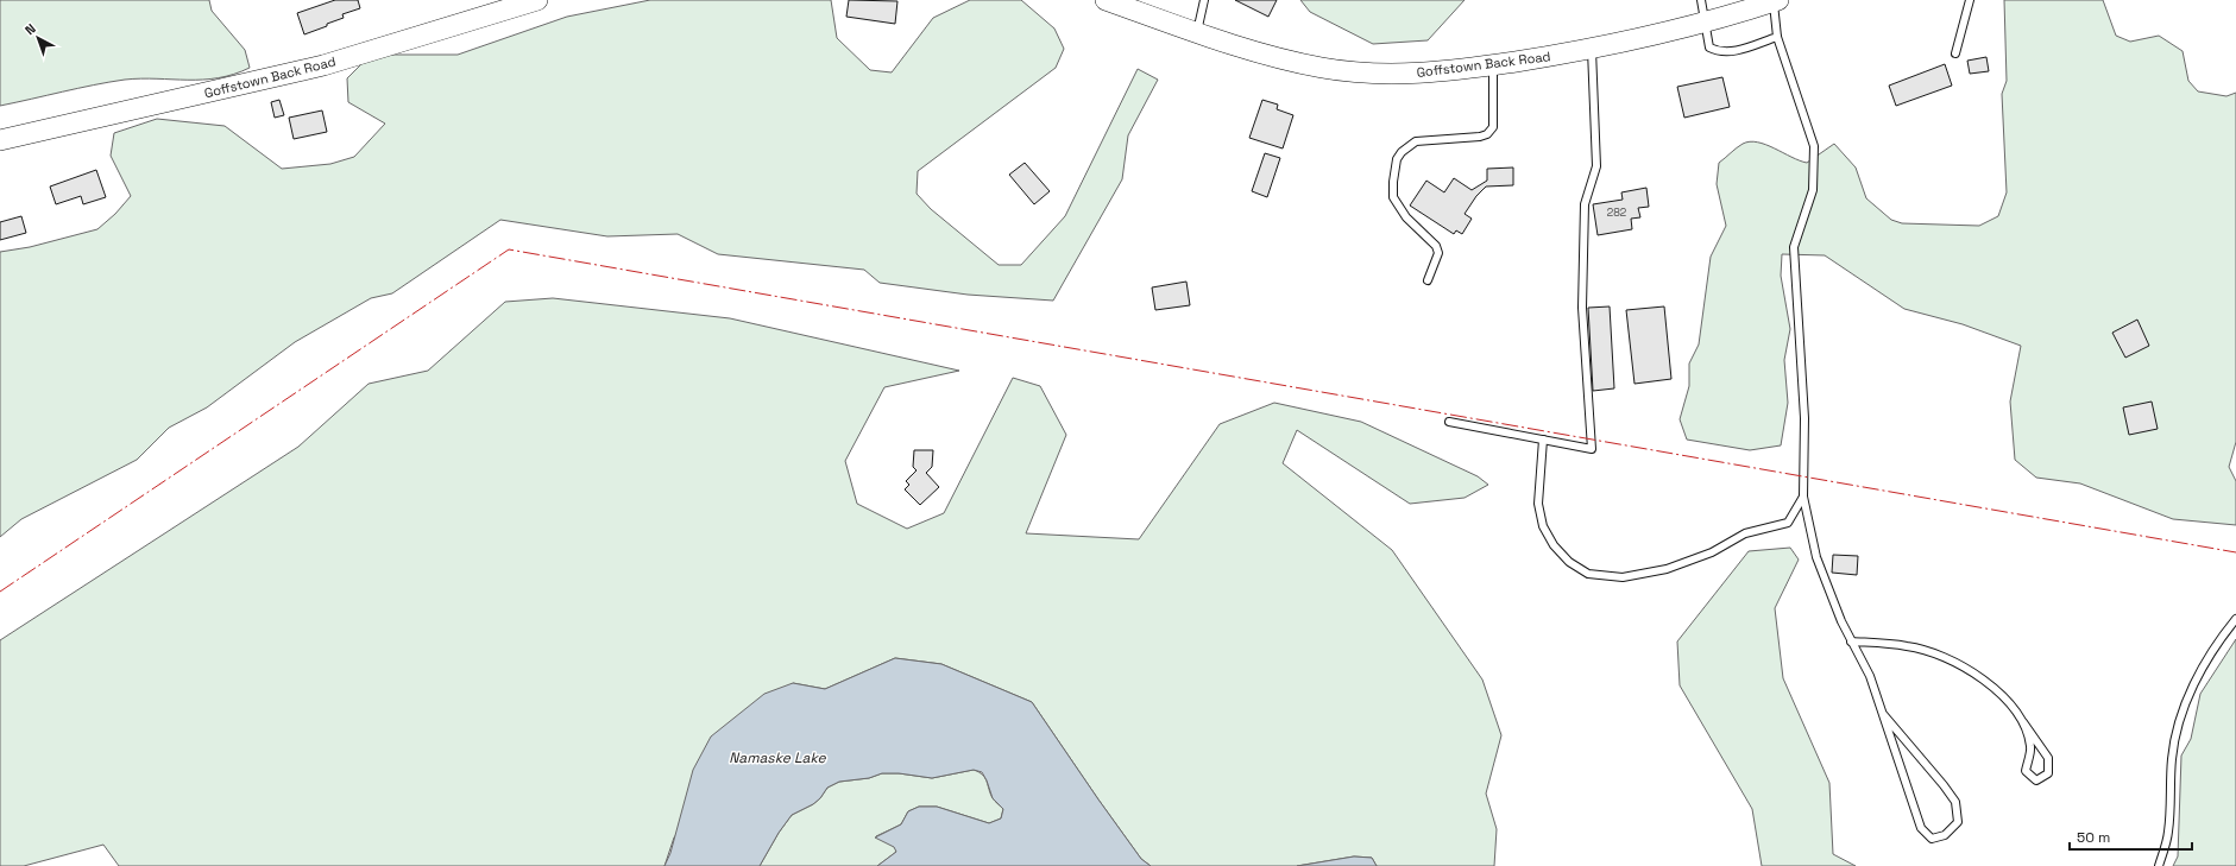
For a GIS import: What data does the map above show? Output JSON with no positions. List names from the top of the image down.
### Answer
{
  "streets": {
    "main road": ["Goffstown Back Road"]
  },
  "water": ["Namaske Lake"],
  "house_numbers": ["282"],
  "scale_bar": "50 m",
  "north": "top left"
}
